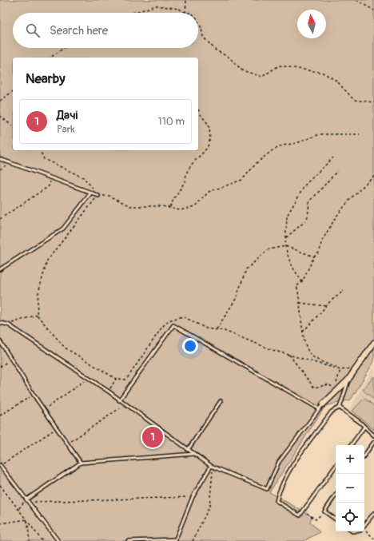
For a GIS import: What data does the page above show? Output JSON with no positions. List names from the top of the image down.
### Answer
{
  "north": "top",
  "page": {
    "search": "Search here",
    "heading": "Nearby",
    "list": [
      {
        "mark": "1",
        "name": "Дачі",
        "note": "Park",
        "value": "110 m"
      }
    ],
    "pins": "1",
    "map_buttons": ["+", "−"]
  }
}
